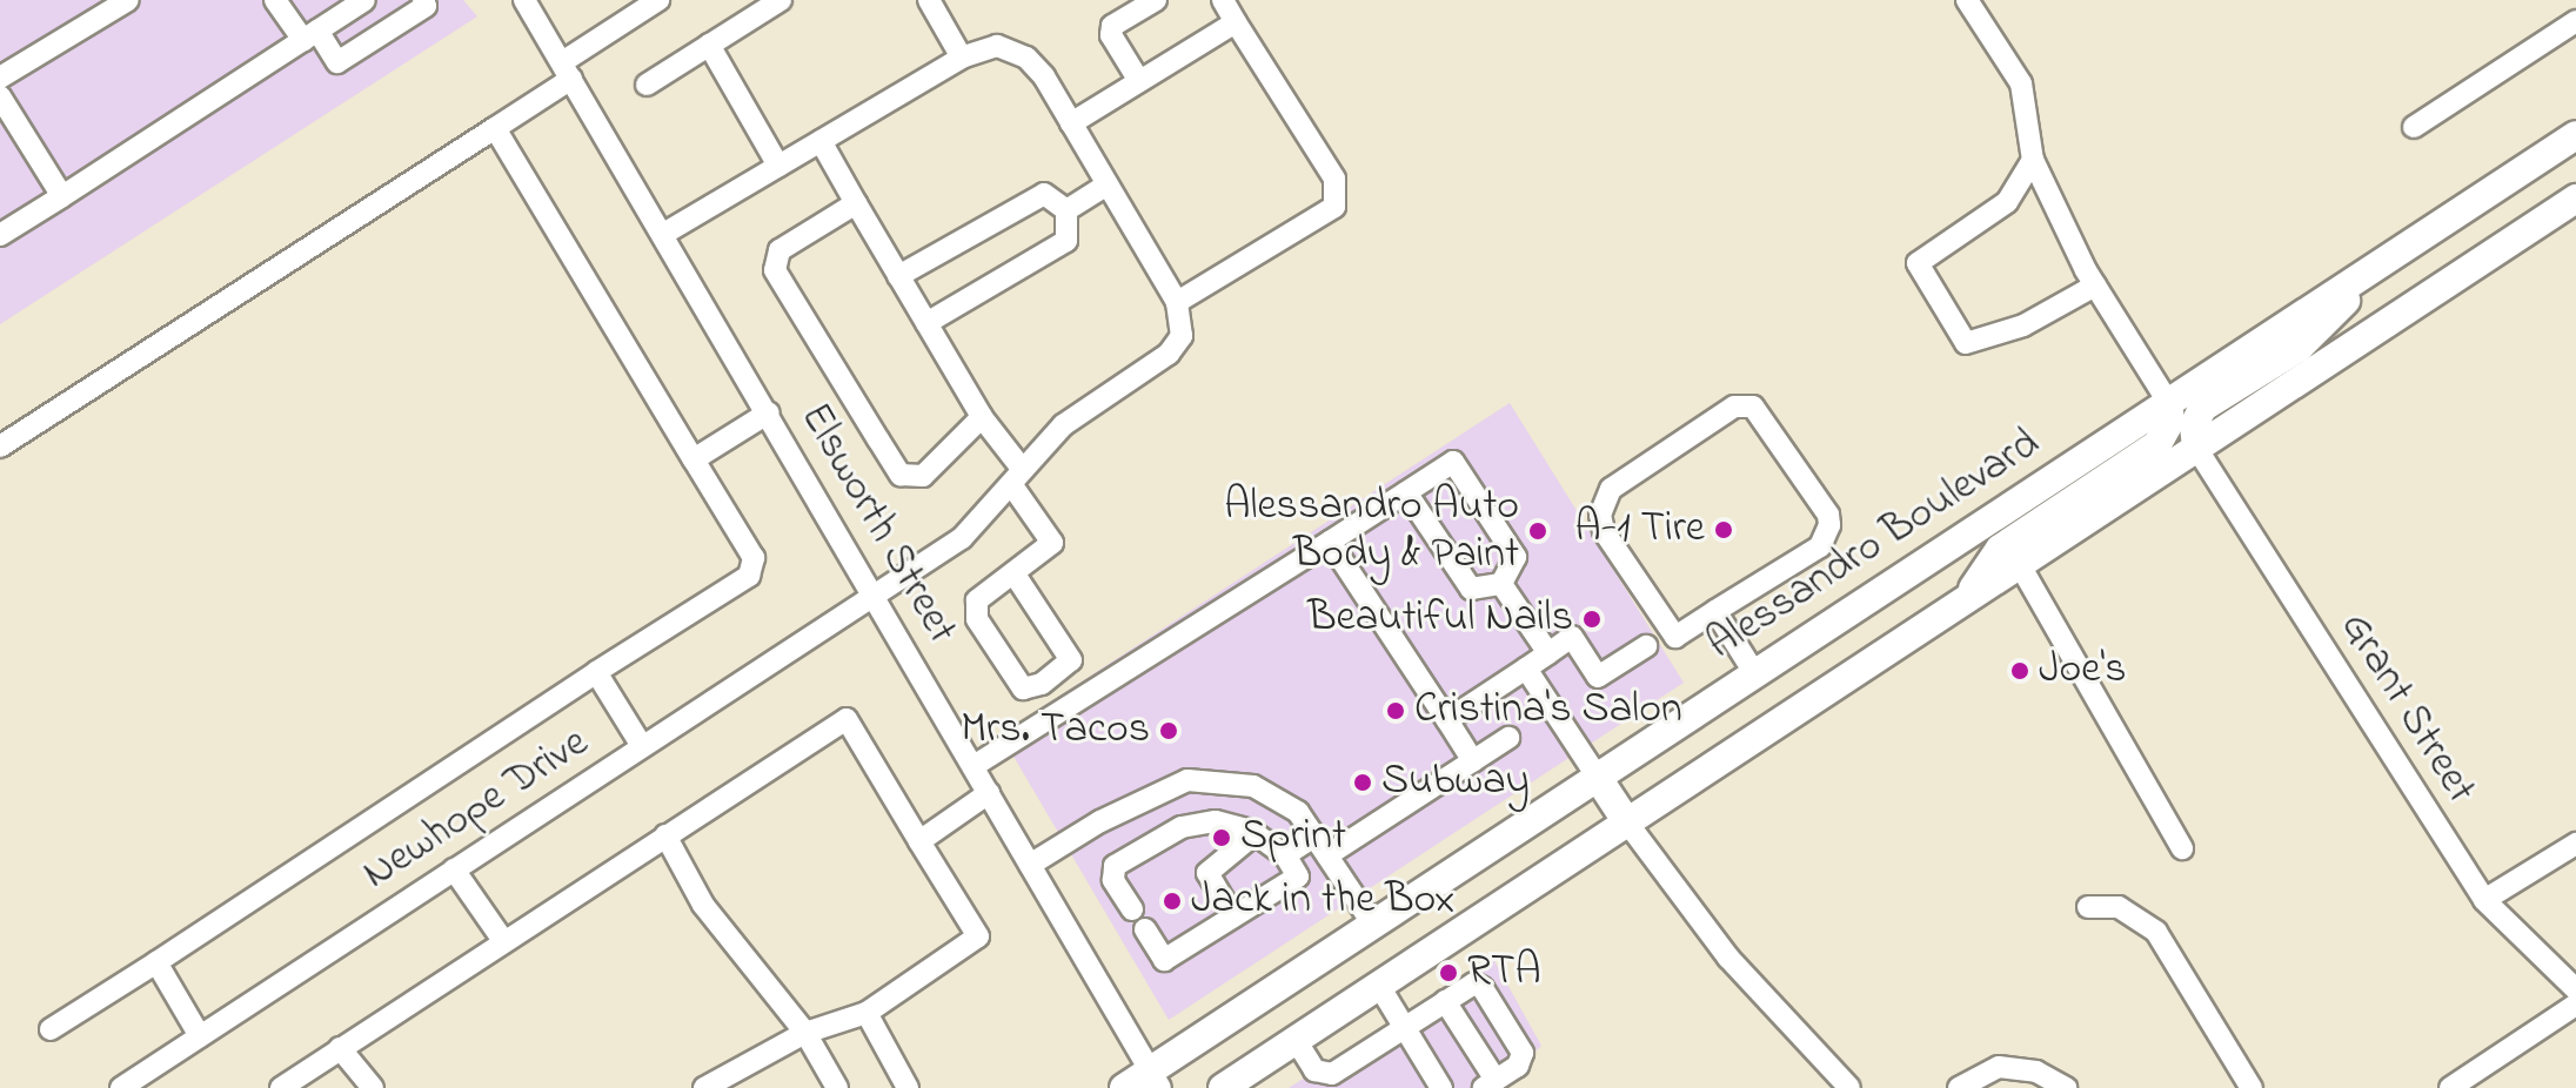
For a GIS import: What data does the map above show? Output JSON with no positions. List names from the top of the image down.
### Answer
{
  "streets": {
    "main road": ["Alessandro Boulevard"],
    "street": ["Elsworth Street", "Grant Street", "Newhope Drive"]
  },
  "crossings": [
    ["Elsworth Street", "Alessandro Boulevard"],
    ["Elsworth Street", "Newhope Drive"]
  ],
  "places": [
    "A-1 Tire",
    "Alessandro Auto Body & Paint",
    "Beautiful Nails",
    "Joe's",
    "Cristina's Salon",
    "Mrs. Tacos",
    "Subway",
    "Sprint",
    "Jack in the Box",
    "RTA"
  ]
}
